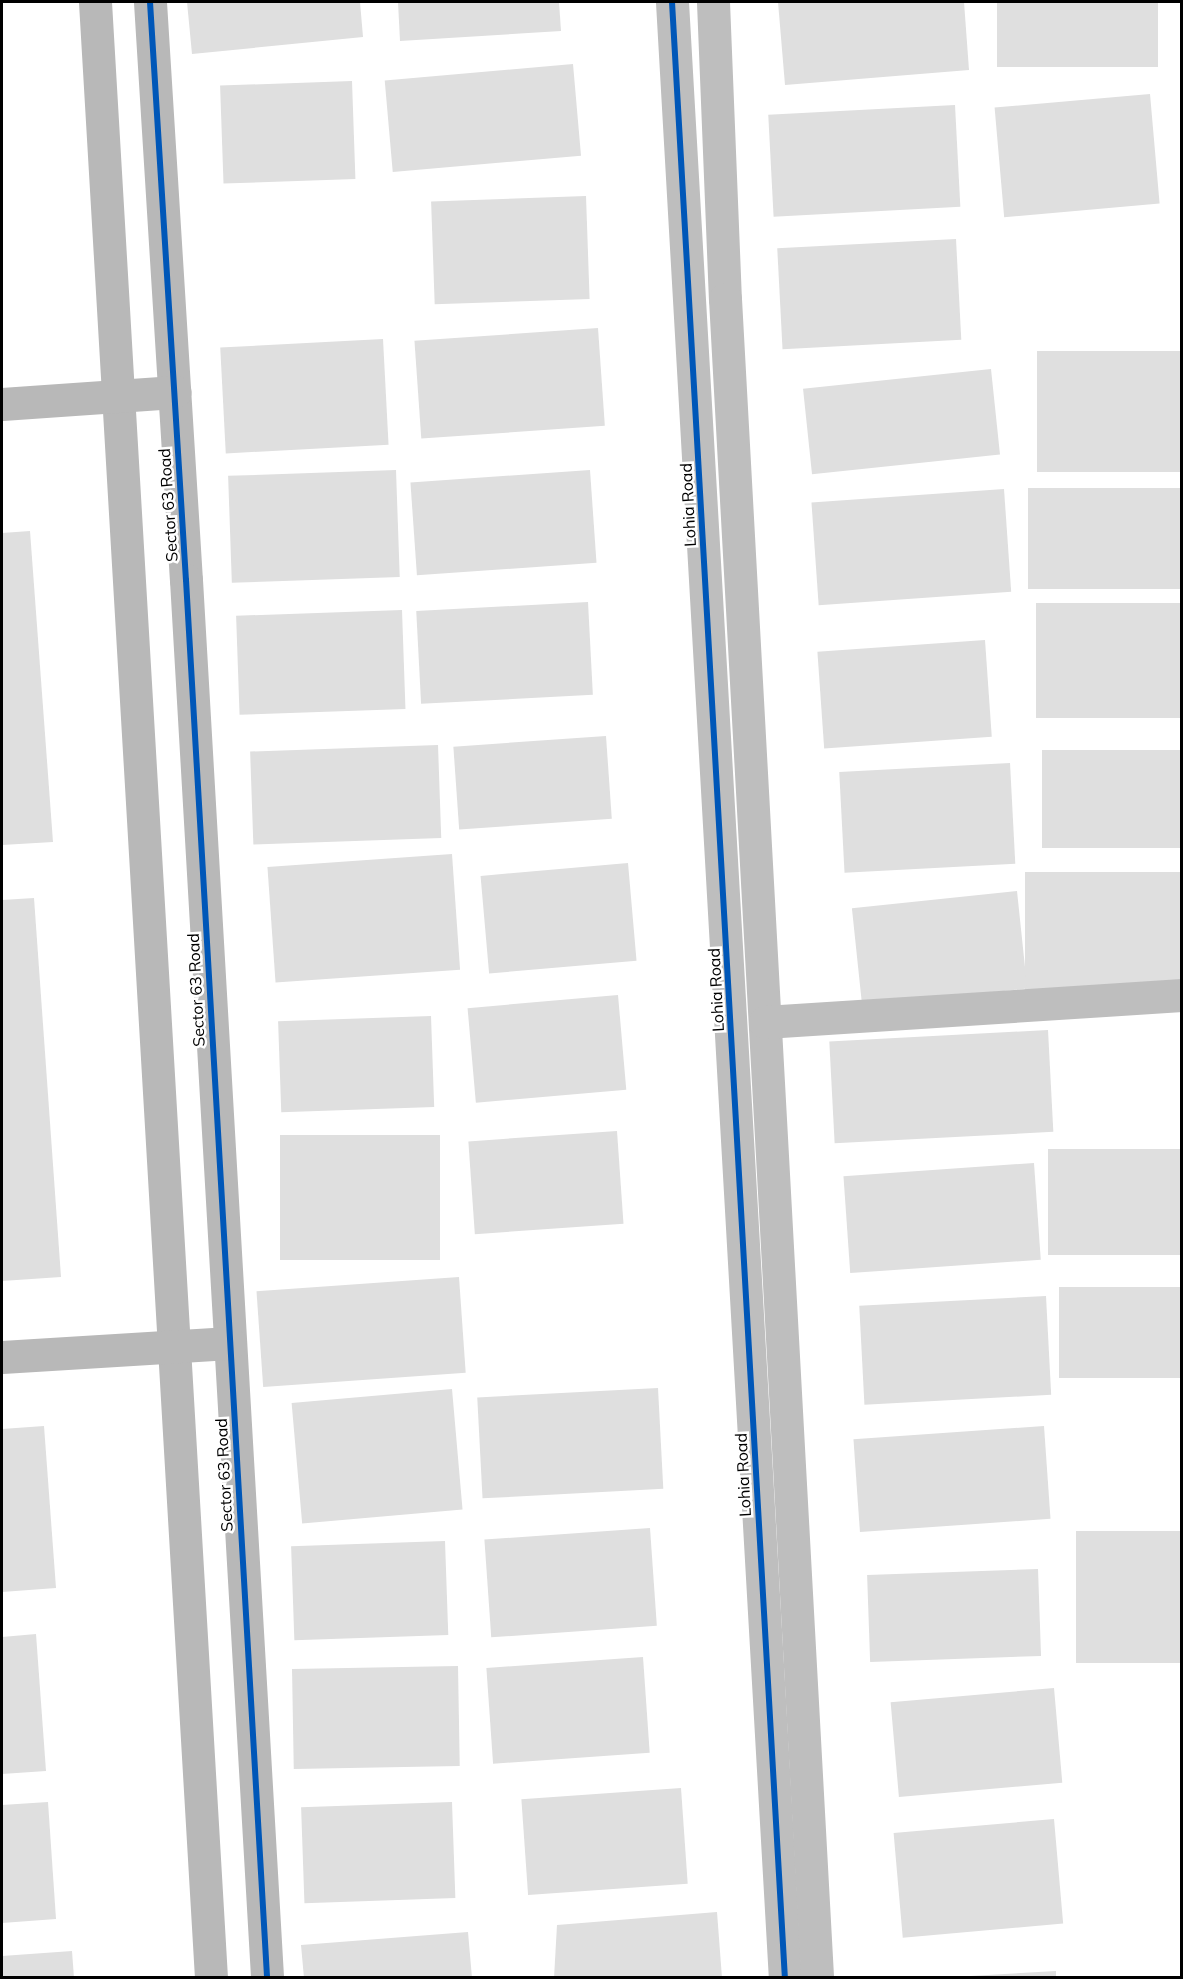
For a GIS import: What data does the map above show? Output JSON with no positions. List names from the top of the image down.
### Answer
{
  "streets": {
    "street": ["Sector 63 Road", "Lohia Road"]
  }
}
